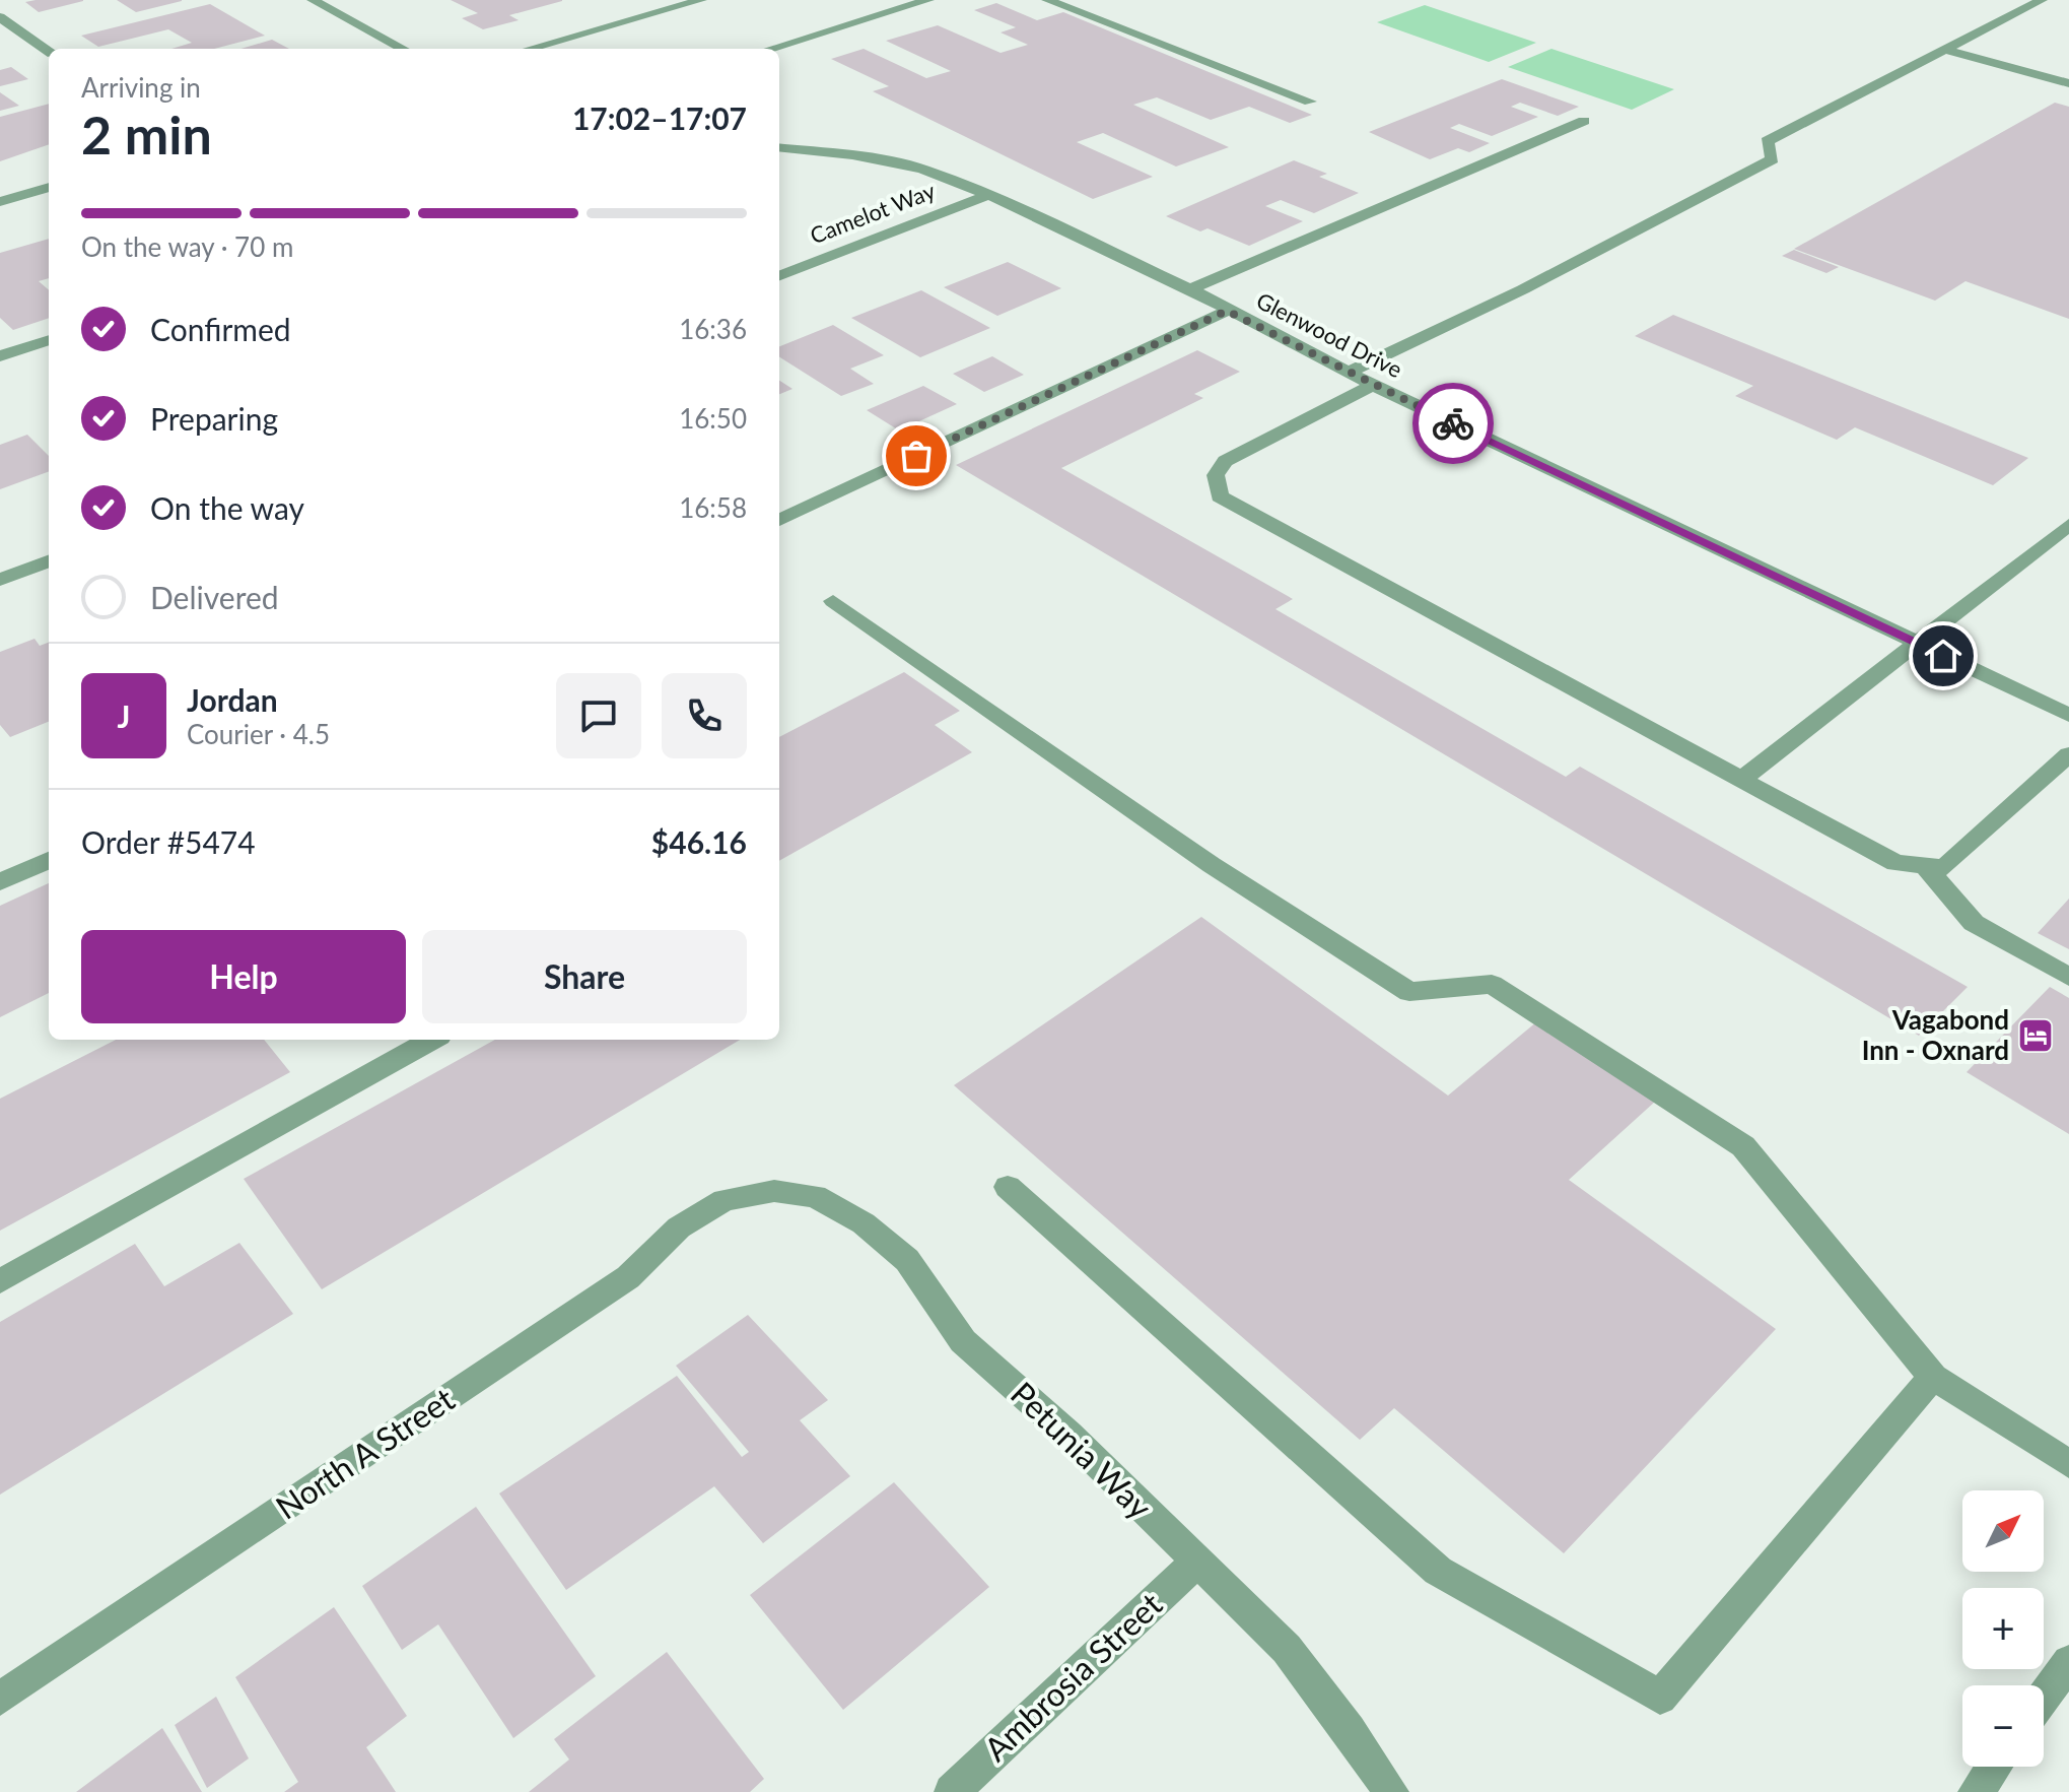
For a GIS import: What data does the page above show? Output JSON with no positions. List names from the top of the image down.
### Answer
{
  "streets": {
    "street": [
      "Camelot Way",
      "Glenwood Drive",
      "Petunia Way",
      "North A Street",
      "Ambrosia Street"
    ]
  },
  "crossings": [
    ["Camelot Way", "Glenwood Drive"],
    ["Petunia Way", "North A Street"],
    ["Petunia Way", "Ambrosia Street"]
  ],
  "places": {
    "hotel": ["Vagabond Inn - Oxnard"]
  },
  "north": "top right",
  "page": {
    "heading": ["2 min", "Arriving in", "17:02–17:07"],
    "panel": [
      "Jordan",
      "Courier · 4.5",
      "Order #5474",
      "$46.16"
    ],
    "bar": "On the way · 70 m",
    "list": [
      ["Confirmed", "16:36"],
      ["Preparing", "16:50"],
      ["On the way", "16:58"],
      "Delivered"
    ],
    "round": "J",
    "buttons": ["Help", "Share"],
    "map_buttons": ["+", "−"]
  }
}
